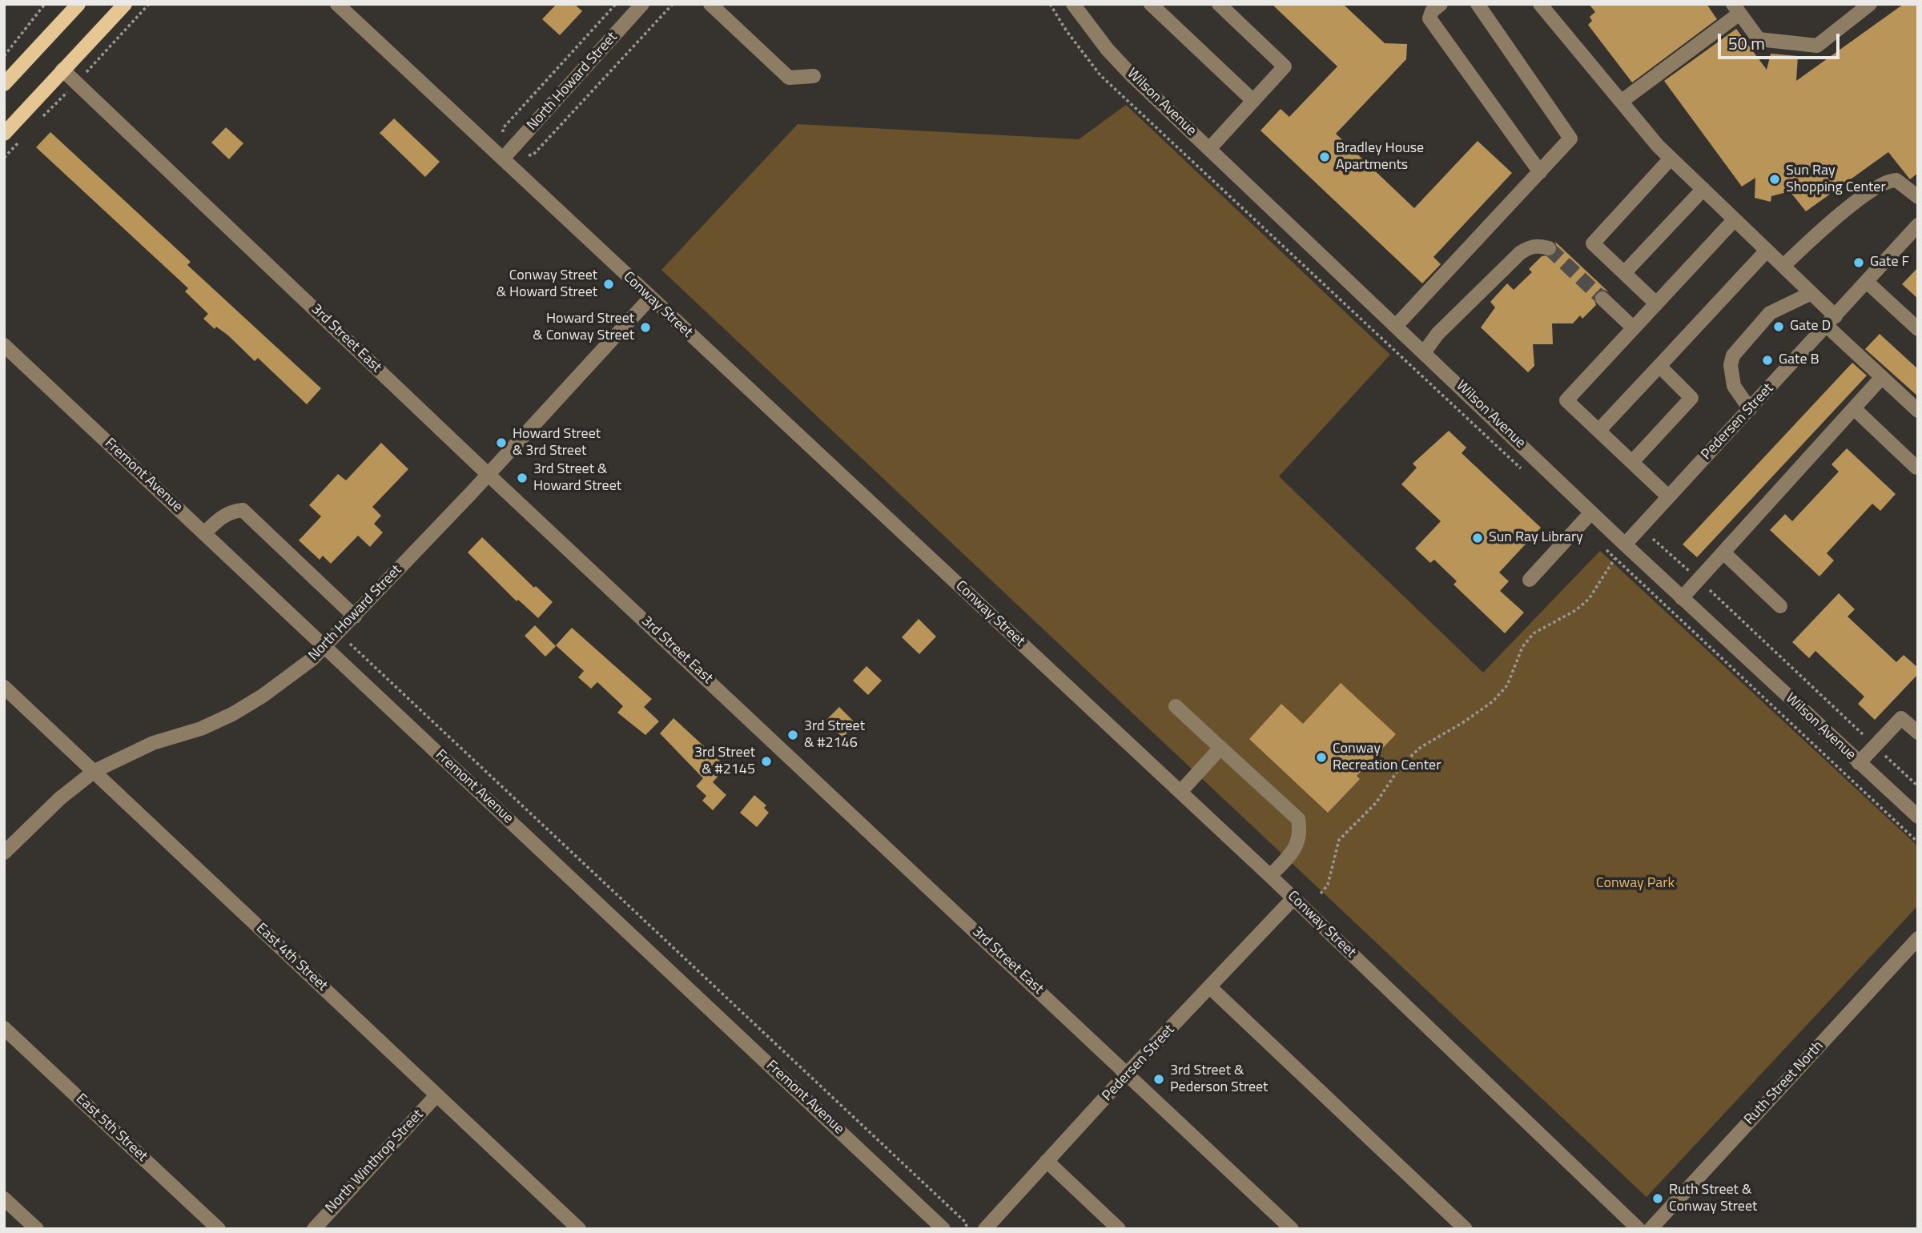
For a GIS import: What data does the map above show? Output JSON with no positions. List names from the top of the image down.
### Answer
{
  "streets": {
    "street": [
      "North Howard Street",
      "Wilson Avenue",
      "Conway Street",
      "3rd Street East",
      "Pedersen Street",
      "Fremont Avenue",
      "East 4th Street",
      "Ruth Street North",
      "East 5th Street",
      "North Winthrop Street"
    ]
  },
  "crossings": [
    ["North Howard Street", "Conway Street"],
    ["North Howard Street", "3rd Street East"],
    ["North Howard Street", "Fremont Avenue"],
    ["North Howard Street", "East 4th Street"],
    ["Wilson Avenue", "Pedersen Street"],
    ["Conway Street", "Pedersen Street"],
    ["3rd Street East", "Pedersen Street"],
    ["East 4th Street", "North Winthrop Street"]
  ],
  "parks": ["Conway Park"],
  "places": [
    "Bradley House Apartments",
    "Sun Ray Shopping Center",
    "Gate F",
    "Conway Street & Howard Street",
    "Gate D",
    "Howard Street & Conway Street",
    "Gate B",
    "Howard Street & 3rd Street",
    "3rd Street & Howard Street",
    "Sun Ray Library",
    "3rd Street & #2146",
    "Conway Recreation Center",
    "3rd Street & #2145",
    "3rd Street & Pederson Street",
    "Ruth Street & Conway Street"
  ],
  "scale_bar": "50 m"
}
